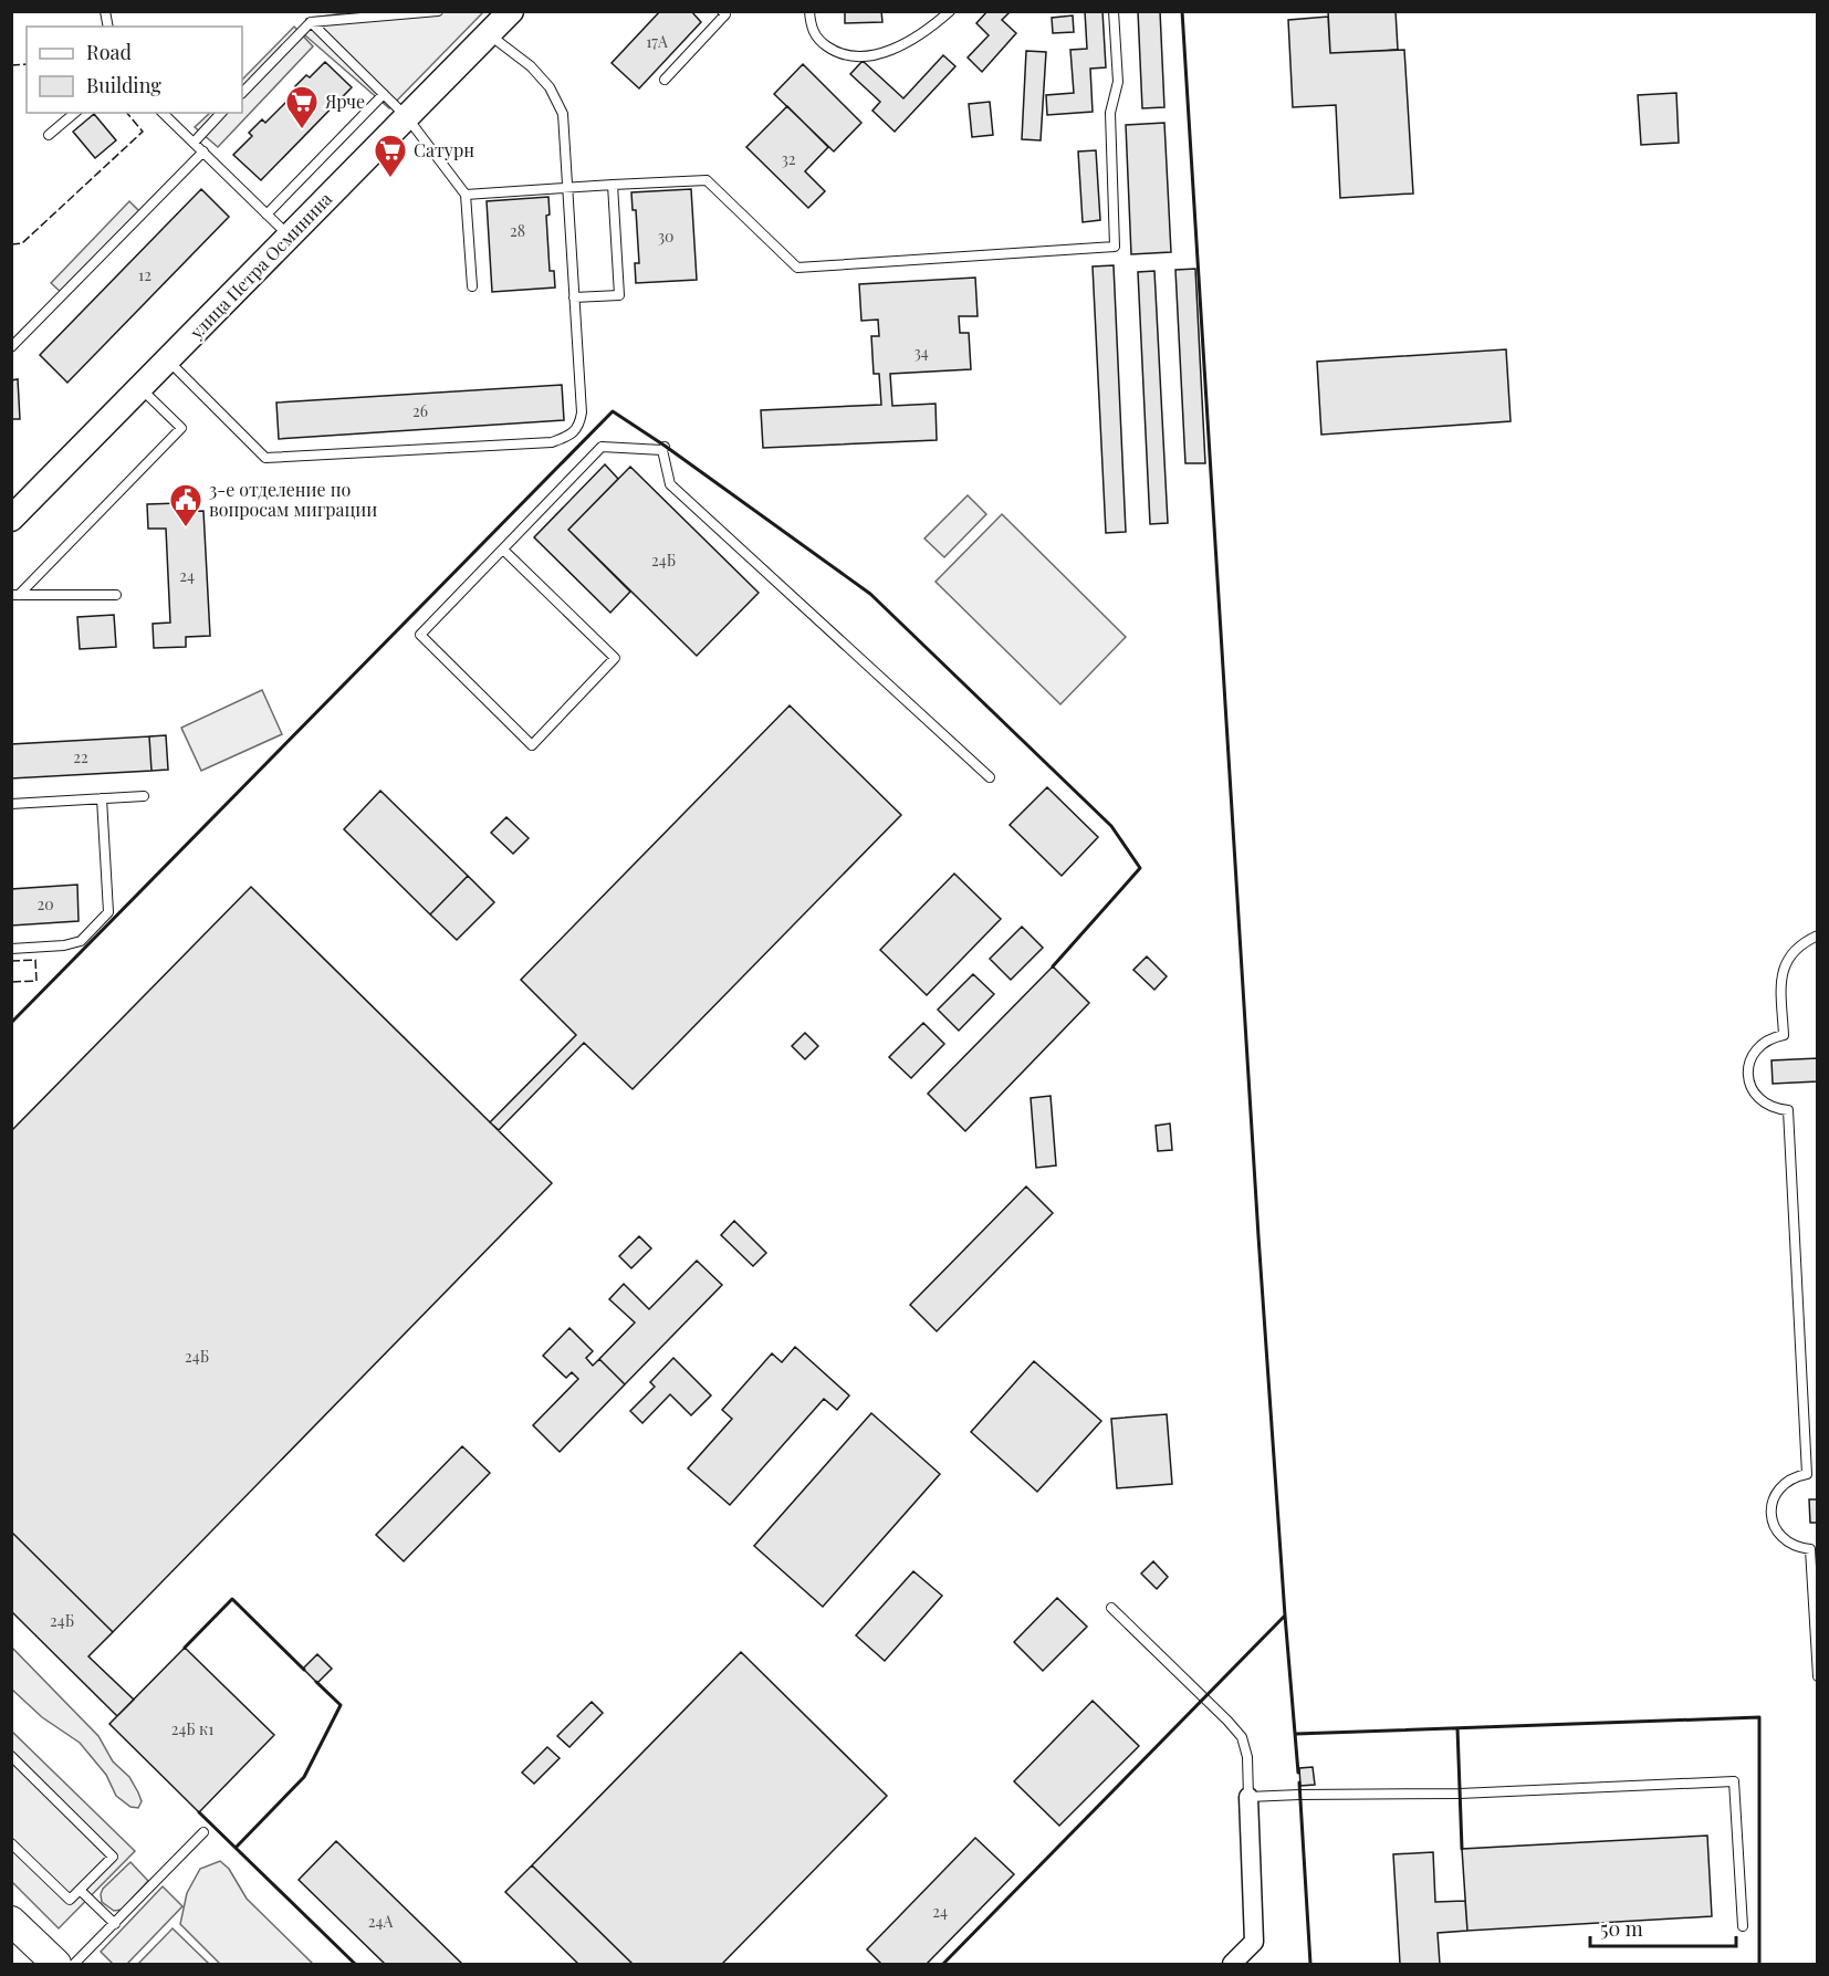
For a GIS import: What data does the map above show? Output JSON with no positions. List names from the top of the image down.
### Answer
{
  "streets": {
    "main road": ["улица Петра Осминина"]
  },
  "places": {
    "supermarket": ["Ярче", "Сатурн"],
    "public building": ["3-е отделение по вопросам миграции"]
  },
  "house_numbers": [
    "17А",
    "32",
    "28",
    "30",
    "12",
    "34",
    "26",
    "24Б",
    "24",
    "22",
    "20",
    "24Б",
    "24Б",
    "24Б к1",
    "24",
    "24А"
  ],
  "legend": ["Road", "Building"],
  "scale_bar": "50 m"
}
